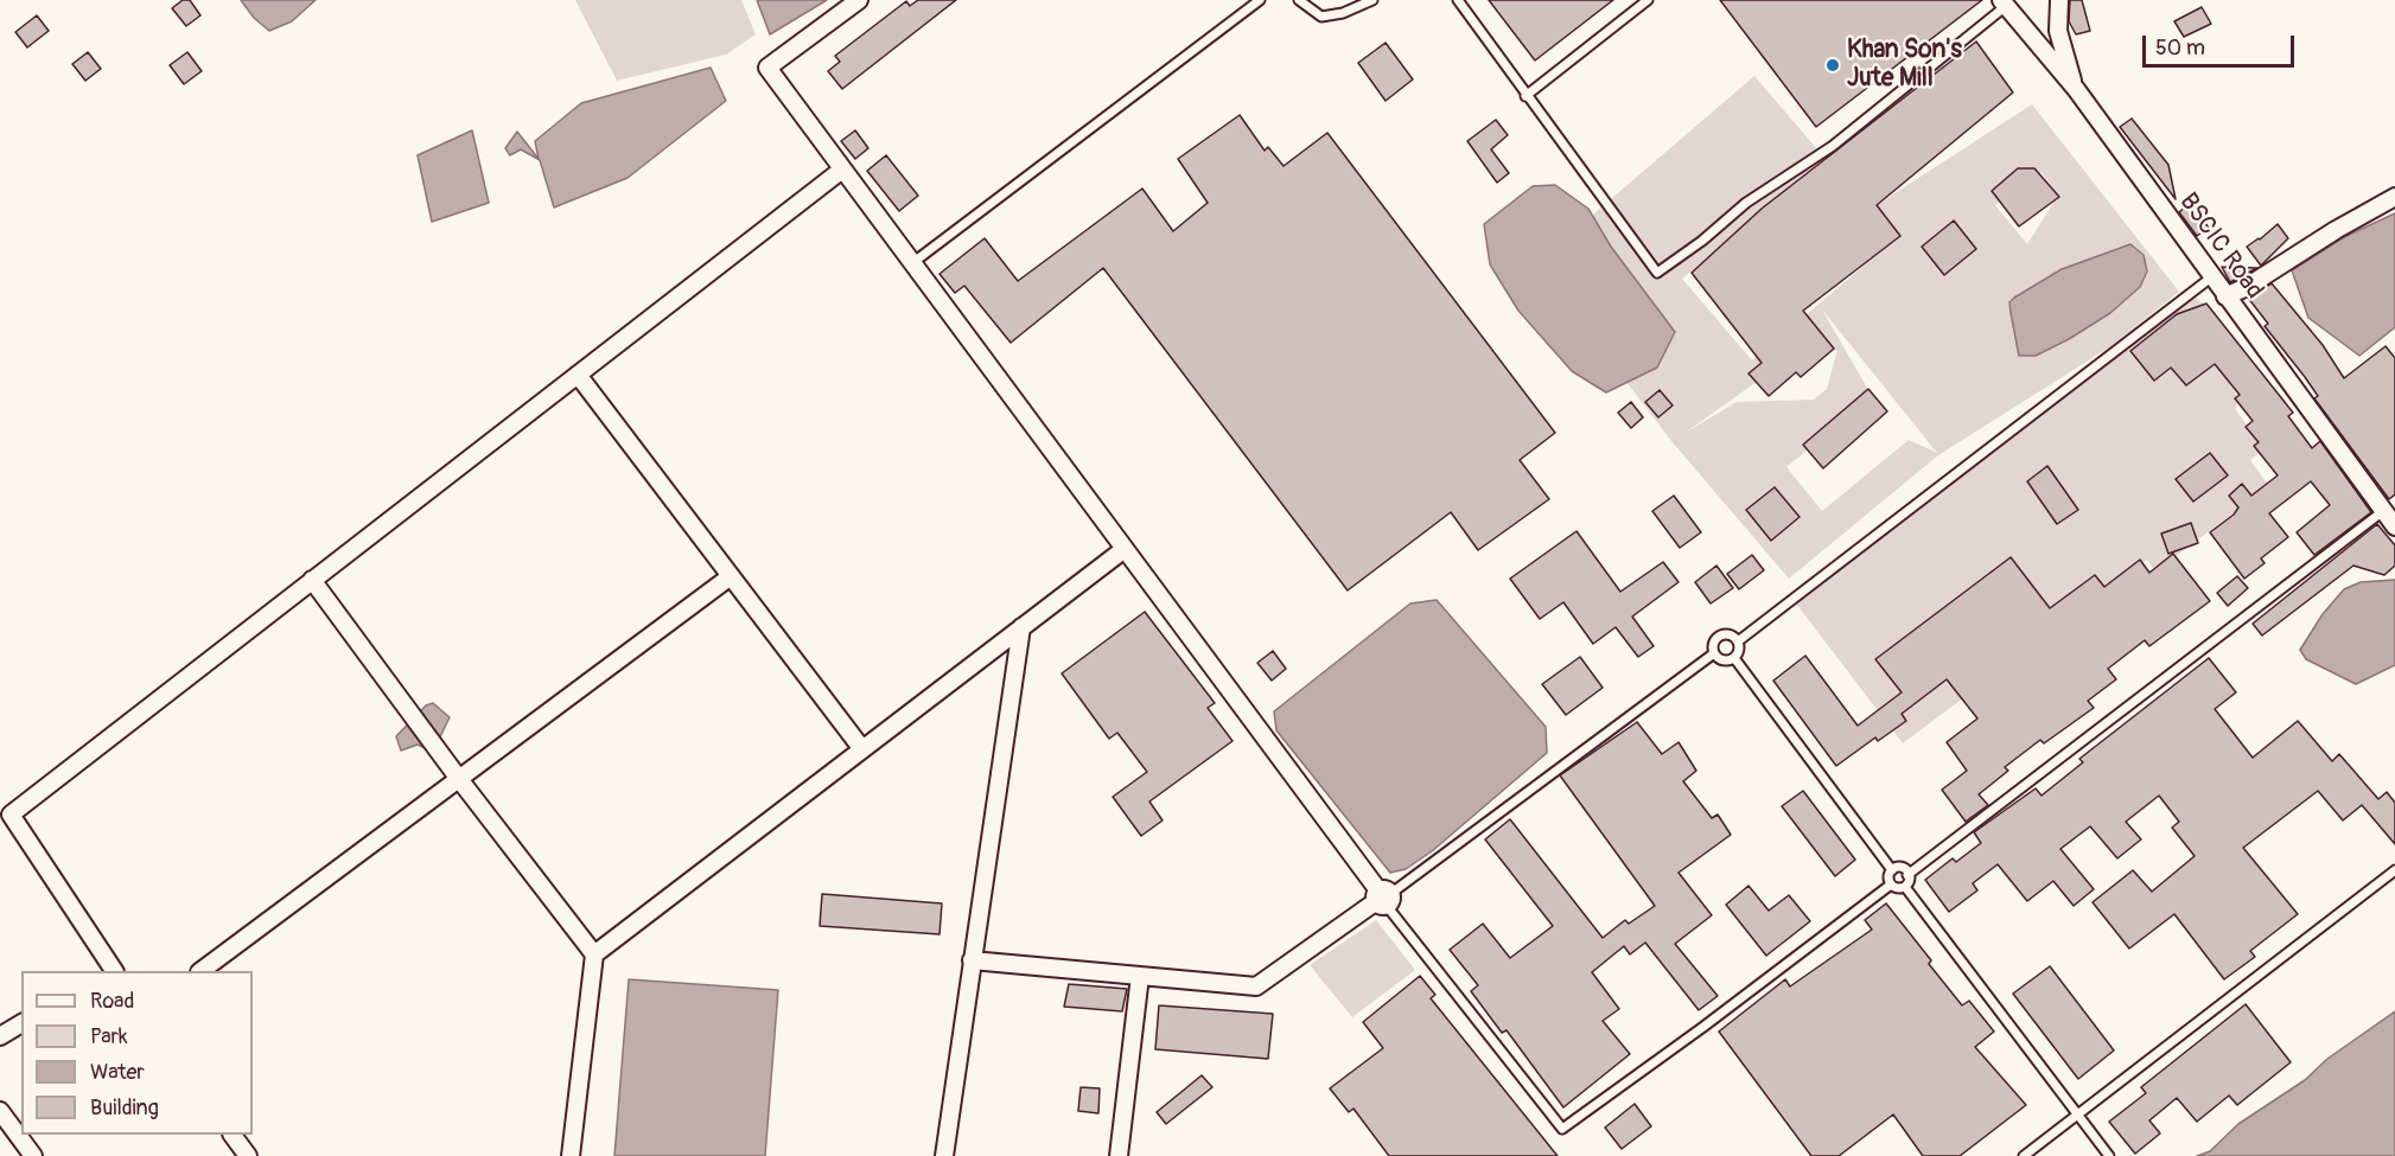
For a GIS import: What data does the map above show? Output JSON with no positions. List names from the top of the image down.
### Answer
{
  "streets": {
    "street": ["BSCIC Road"]
  },
  "places": ["Khan Son's Jute Mill"],
  "legend": [
    "Road",
    "Park",
    "Water",
    "Building"
  ],
  "scale_bar": "50 m"
}
